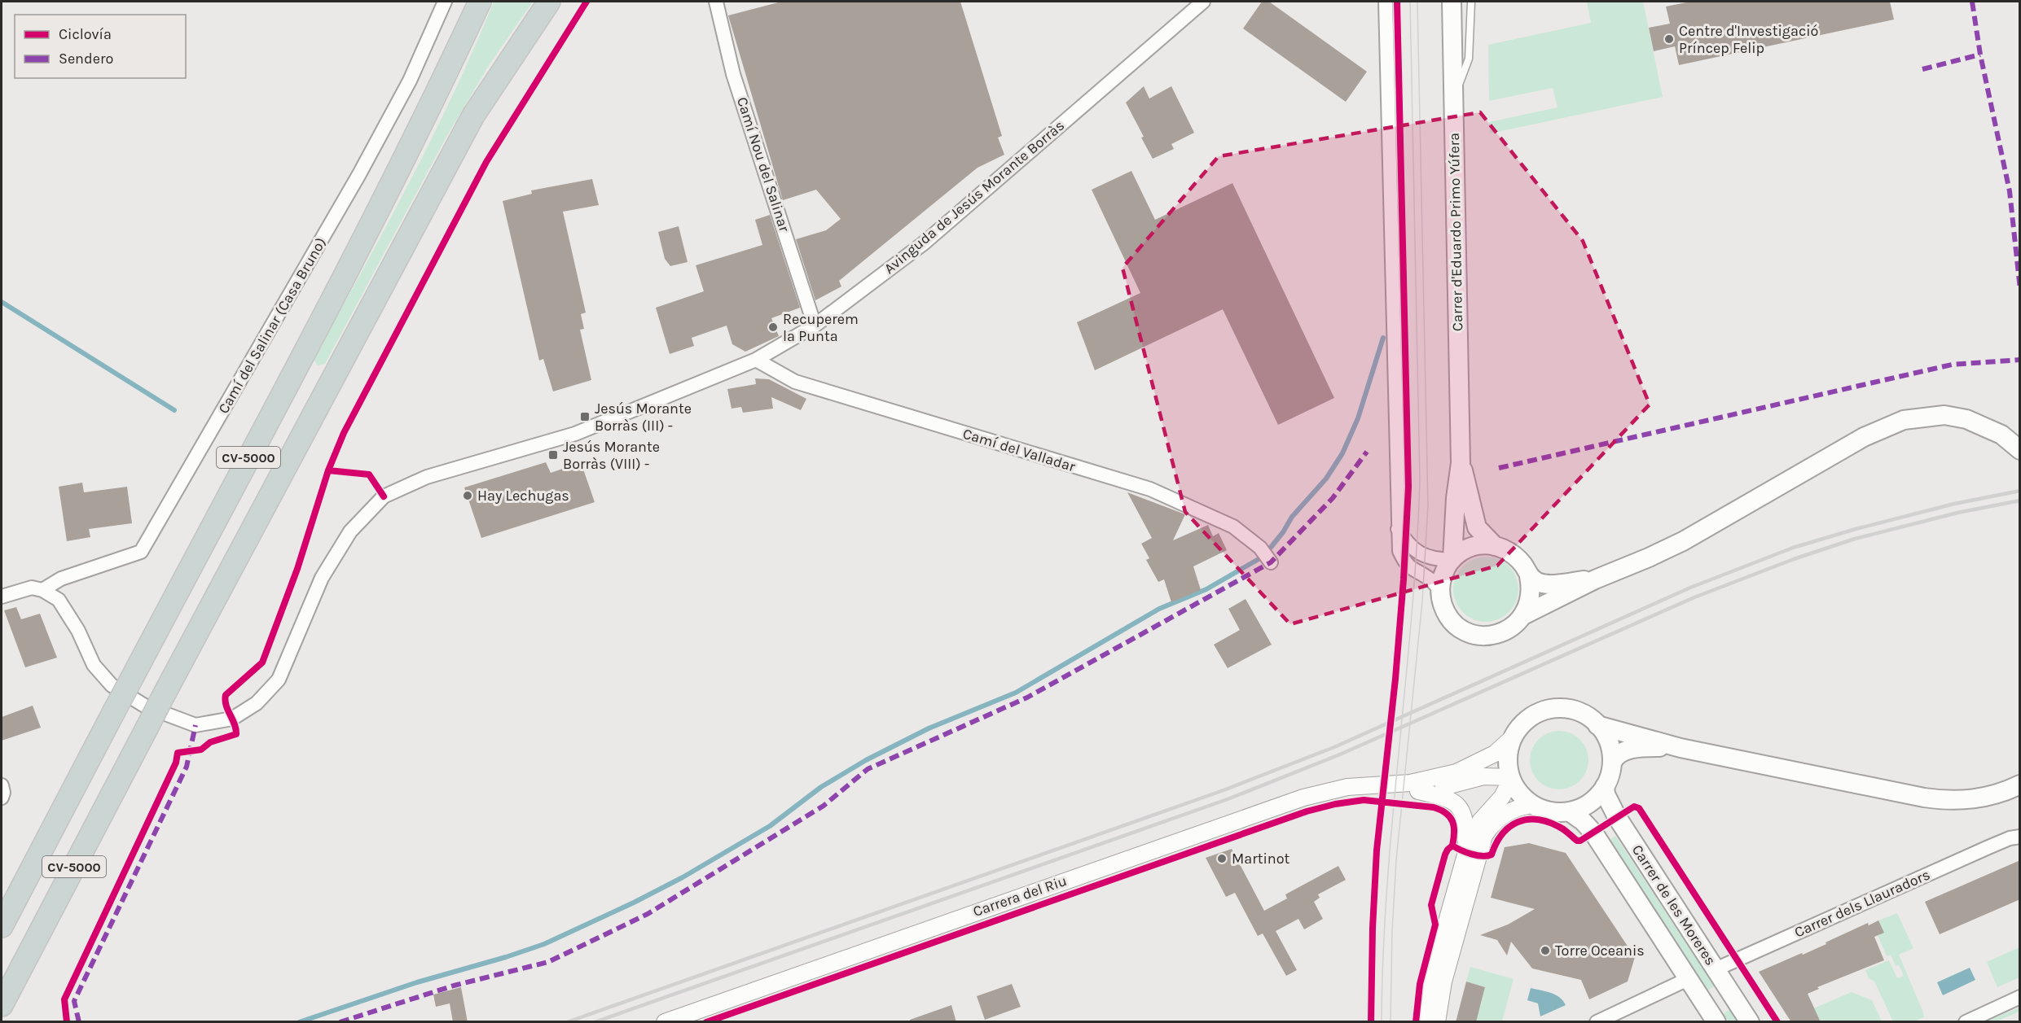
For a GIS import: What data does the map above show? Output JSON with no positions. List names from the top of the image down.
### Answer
{
  "streets": {
    "highway": ["CV-5000"],
    "main road": ["Carrer d'Eduardo Primo Yúfera", "Carrer de les Moreres"],
    "street": [
      "Camí Nou del Salinar",
      "Avinguda de Jesús Morante Borràs",
      "Camí del Salinar (Casa Bruno)",
      "Camí del Valladar",
      "Carrera del Riu",
      "Carrer dels Llauradors"
    ]
  },
  "crossings": [
    ["Camí Nou del Salinar", "Avinguda de Jesús Morante Borràs"],
    ["Avinguda de Jesús Morante Borràs", "Camí del Salinar (Casa Bruno)"],
    ["Avinguda de Jesús Morante Borràs", "Camí del Valladar"],
    ["Carrera del Riu", "Carrer de les Moreres"],
    ["Carrer dels Llauradors", "Carrer de les Moreres"]
  ],
  "places": {
    "other": [
      "Centre d'Investigació Príncep Felip",
      "Recuperem la Punta",
      "Hay Lechugas",
      "Martinot",
      "Torre Oceanis"
    ],
    "transit": ["Jesús Morante Borràs (III) -", "Jesús Morante Borràs (VIII) -"]
  },
  "legend": ["Ciclovía", "Sendero"]
}
